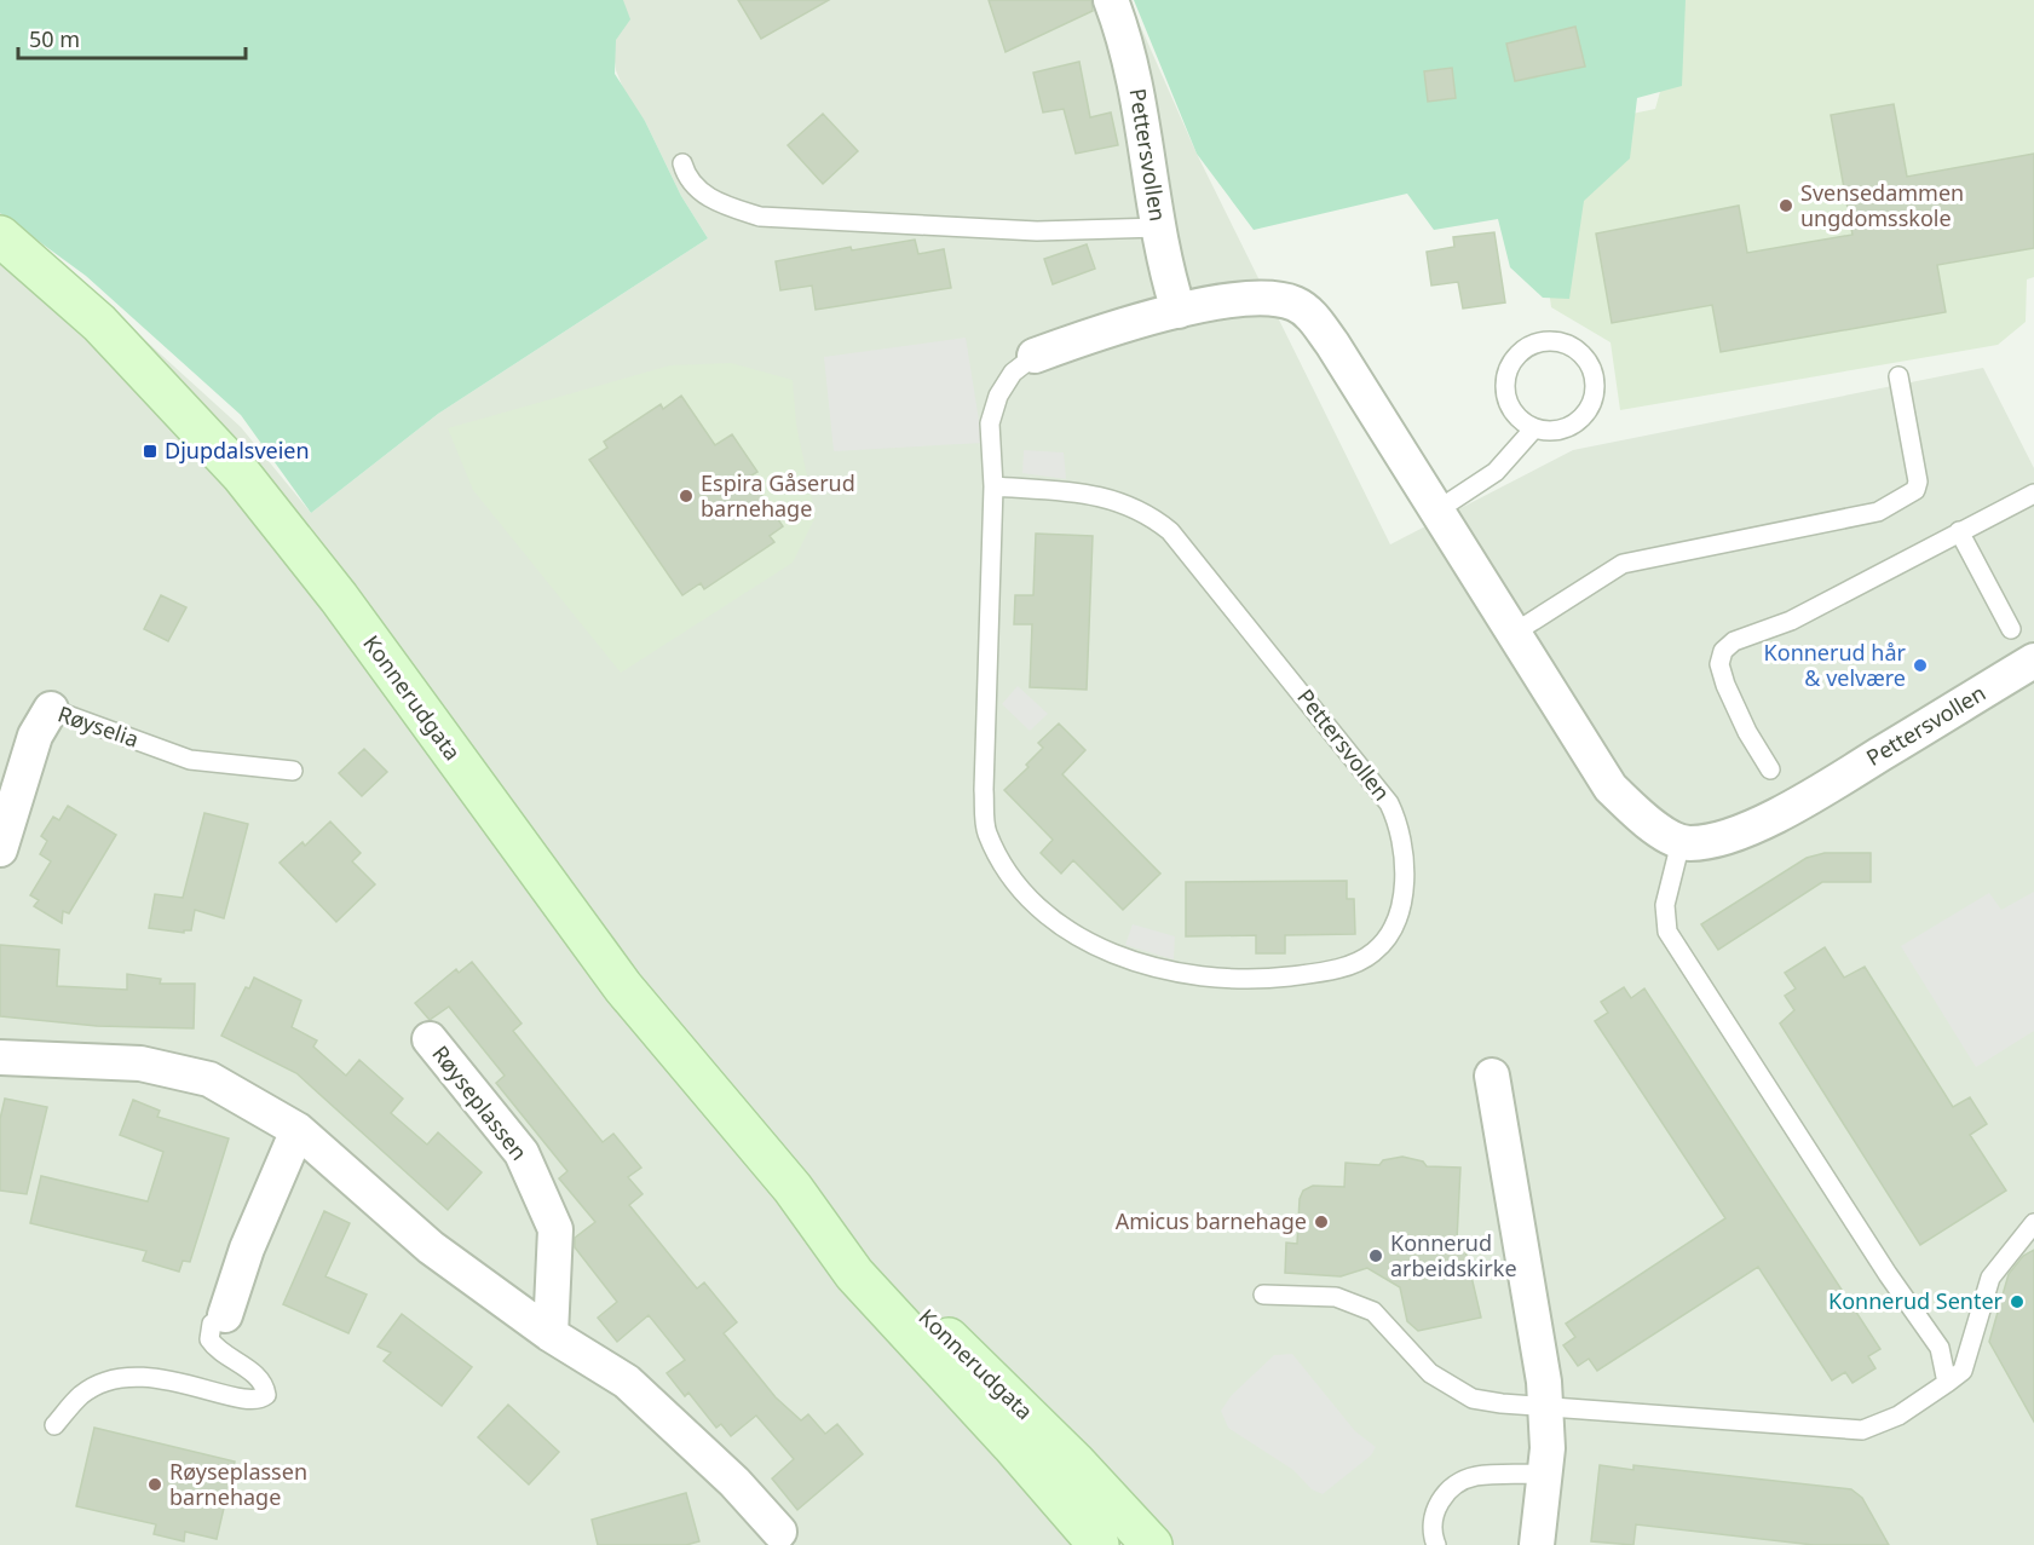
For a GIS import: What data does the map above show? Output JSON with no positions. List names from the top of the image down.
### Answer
{
  "streets": {
    "main road": ["Konnerudgata"],
    "street": ["Pettersvollen", "Røyselia", "Røyseplassen"]
  },
  "places": {
    "other": [
      "Svensedammen ungdomsskole",
      "Espira Gåserud barnehage",
      "Konnerud hår & velvære",
      "Amicus barnehage",
      "Konnerud arbeidskirke",
      "Konnerud Senter",
      "Røyseplassen barnehage"
    ],
    "transit": ["Djupdalsveien"]
  },
  "scale_bar": "50 m"
}
